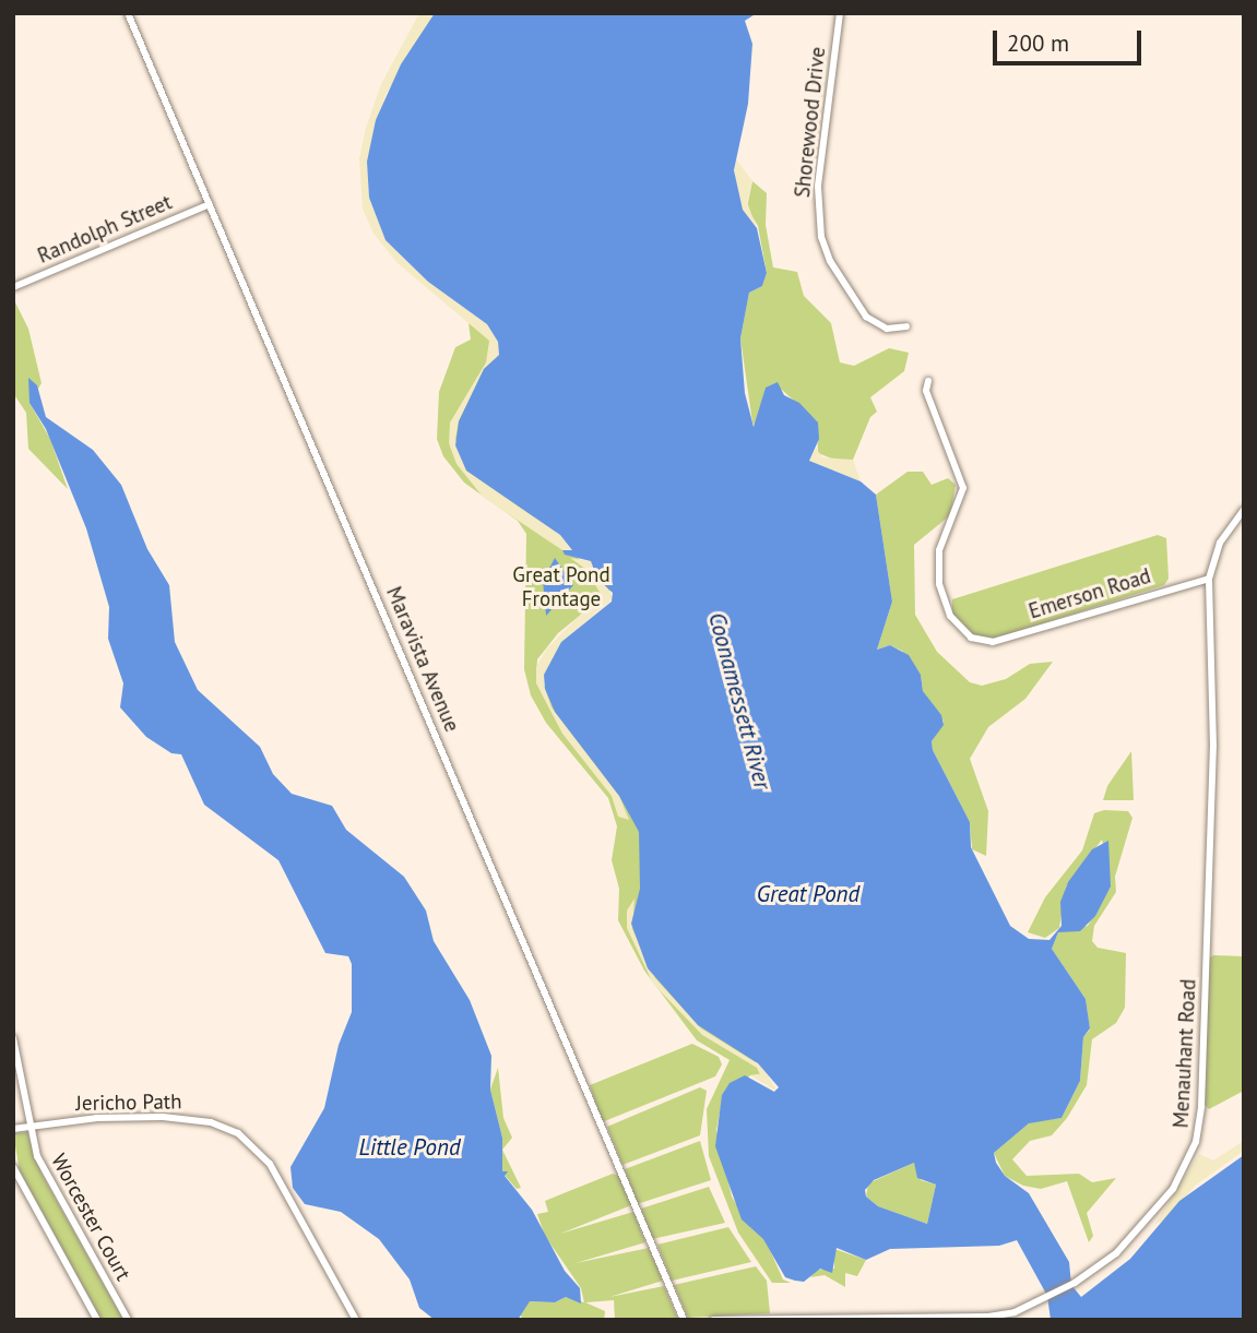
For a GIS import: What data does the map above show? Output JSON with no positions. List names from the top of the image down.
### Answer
{
  "streets": {
    "main road": [
      "Shorewood Drive",
      "Randolph Street",
      "Emerson Road",
      "Maravista Avenue",
      "Menauhant Road",
      "Jericho Path",
      "Worcester Court"
    ]
  },
  "crossings": [
    ["Randolph Street", "Maravista Avenue"],
    ["Emerson Road", "Menauhant Road"],
    ["Jericho Path", "Worcester Court"]
  ],
  "water": ["Coonamessett River", "Great Pond", "Little Pond"],
  "parks": ["Great Pond Frontage"],
  "scale_bar": "200 m"
}
